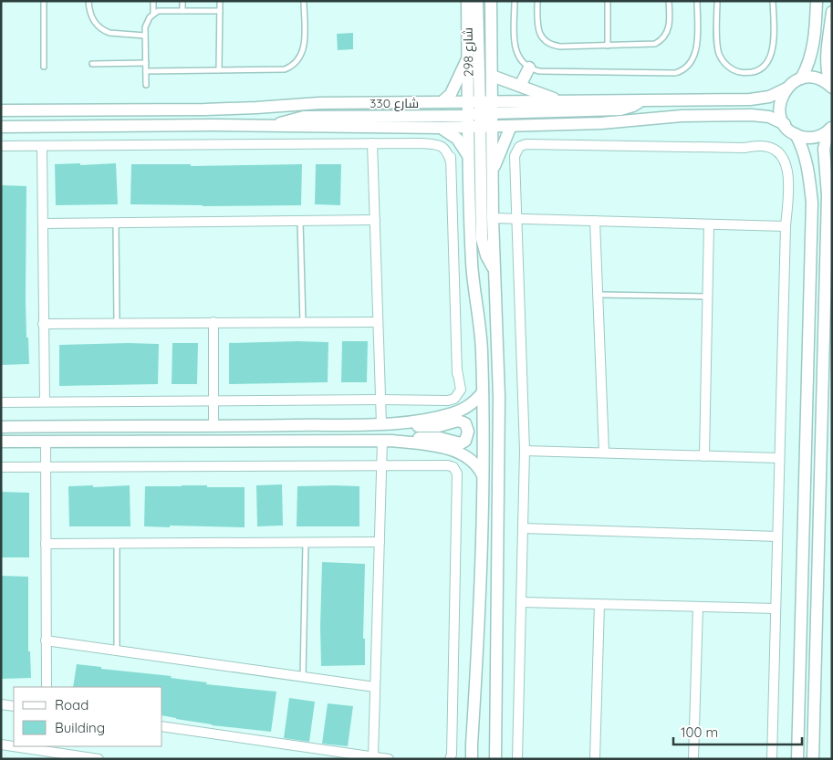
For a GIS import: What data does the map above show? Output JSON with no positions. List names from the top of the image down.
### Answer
{
  "streets": {
    "street": ["شارع 298", "شارع 330"]
  },
  "crossings": [
    ["شارع 298", "شارع 330"]
  ],
  "legend": ["Road", "Building"],
  "scale_bar": "100 m"
}
